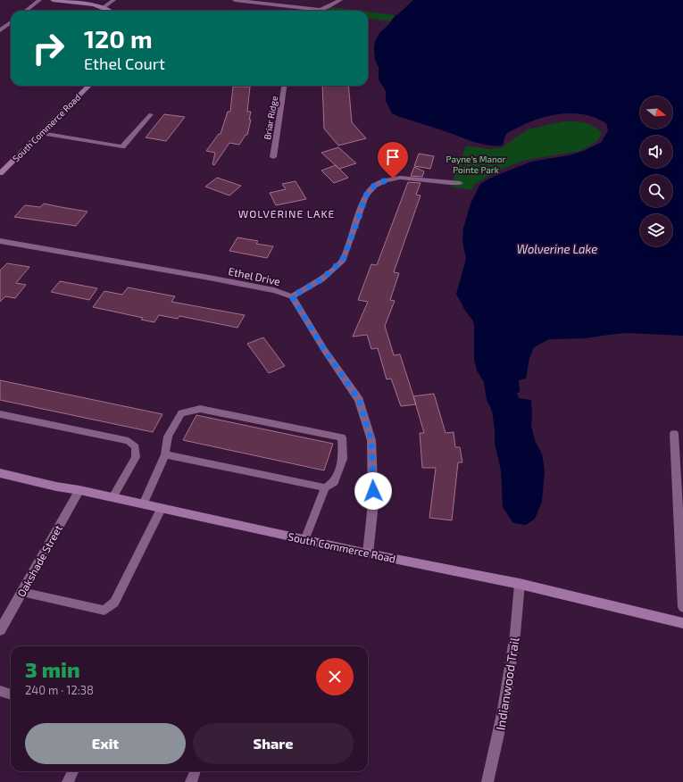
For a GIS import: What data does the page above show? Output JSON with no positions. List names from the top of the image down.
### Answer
{
  "streets": {
    "street": [
      "Briar Ridge",
      "South Commerce Road",
      "Ethel Drive",
      "Oakshade Street",
      "Indianwood Trail"
    ]
  },
  "crossings": [
    ["South Commerce Road", "Ethel Drive"],
    ["South Commerce Road", "Oakshade Street"],
    ["South Commerce Road", "Indianwood Trail"]
  ],
  "districts": ["WOLVERINE LAKE"],
  "water": ["Wolverine Lake"],
  "parks": ["Payne's Manor Pointe Park"],
  "north": "right",
  "page": {
    "turn": ["120 m", "Ethel Court"],
    "heading": ["3 min", "240 m · 12:38"],
    "buttons": ["Exit", "Share"]
  }
}
